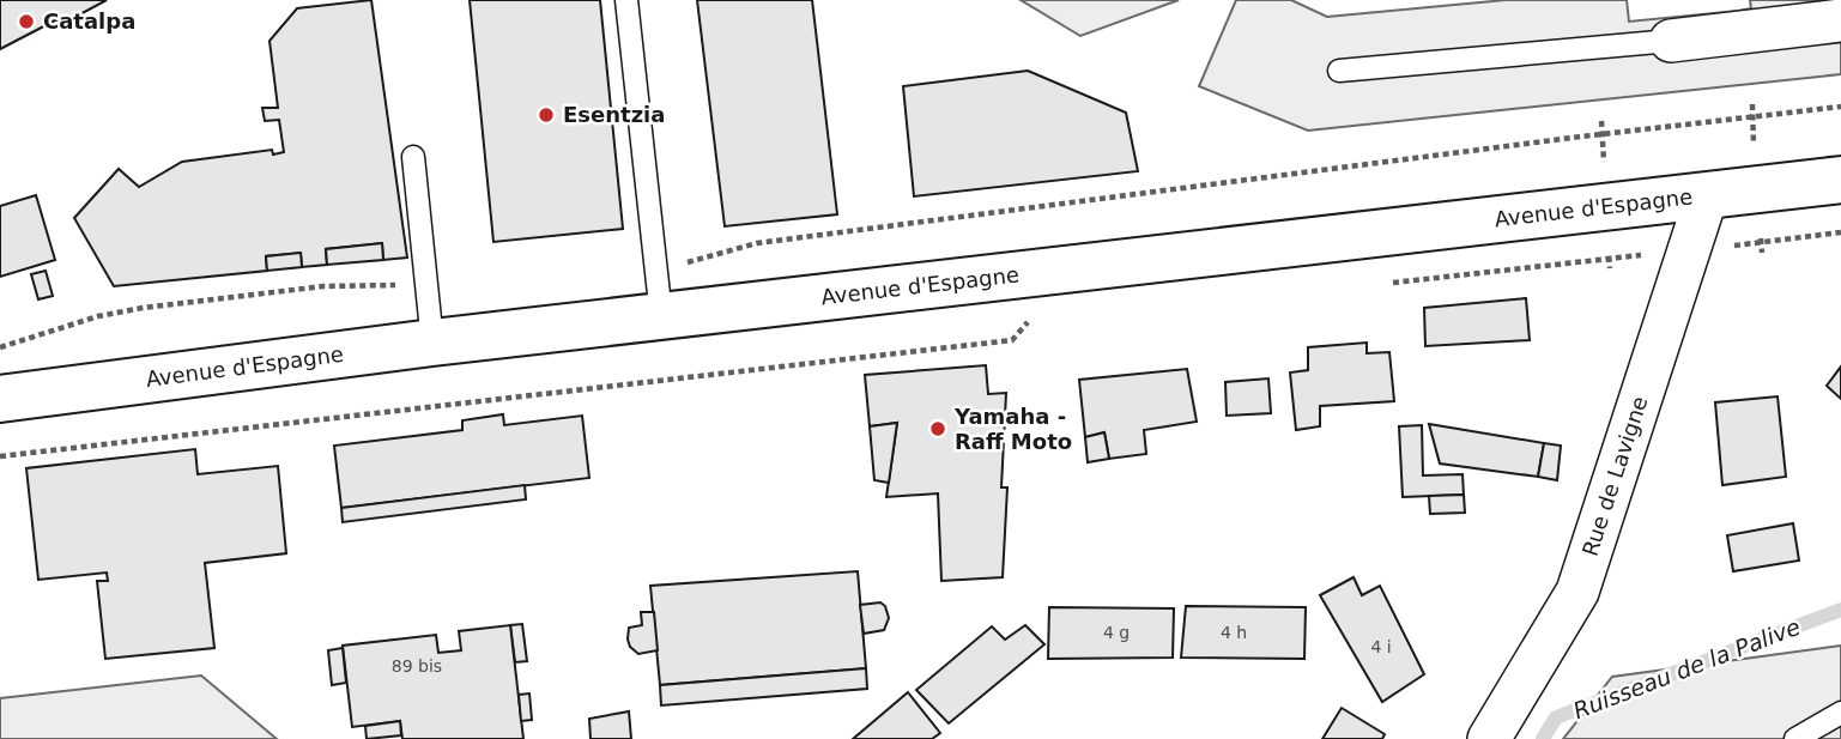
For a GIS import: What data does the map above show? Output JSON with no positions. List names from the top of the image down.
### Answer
{
  "streets": {
    "main road": ["Avenue d'Espagne"],
    "street": ["Rue de Lavigne"]
  },
  "crossings": [
    ["Avenue d'Espagne", "Rue de Lavigne"]
  ],
  "water": ["Ruisseau de la Palive"],
  "places": ["Catalpa", "Esentzia", "Yamaha - Raff Moto"],
  "house_numbers": [
    "4 g",
    "4 h",
    "4 i",
    "89 bis"
  ]
}
